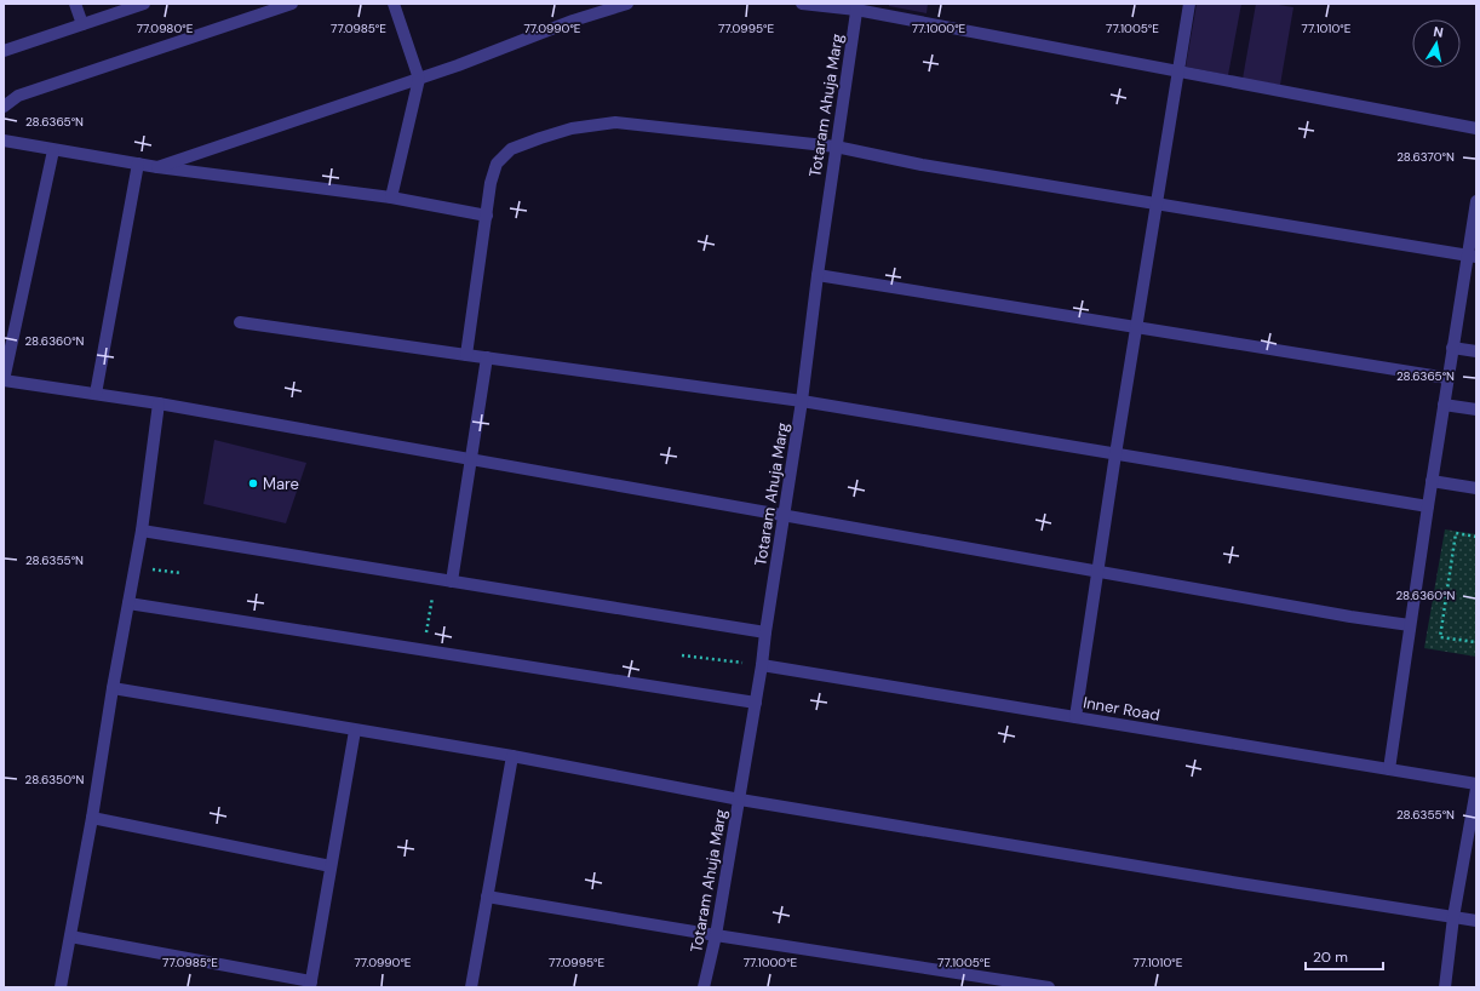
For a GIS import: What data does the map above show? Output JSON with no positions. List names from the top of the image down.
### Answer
{
  "streets": {
    "street": ["Totaram Ahuja Marg", "Inner Road"]
  },
  "crossings": [
    ["Totaram Ahuja Marg", "Inner Road"]
  ],
  "places": ["Mare"],
  "scale_bar": "20 m",
  "north": "top",
  "coordinates": [
    "77.0980°E",
    "77.0985°E",
    "77.0990°E",
    "77.0995°E",
    "77.1000°E",
    "77.1005°E",
    "77.1010°E",
    "28.6365°N",
    "28.6370°N",
    "28.6360°N",
    "28.6355°N",
    "28.6350°N"
  ]
}
